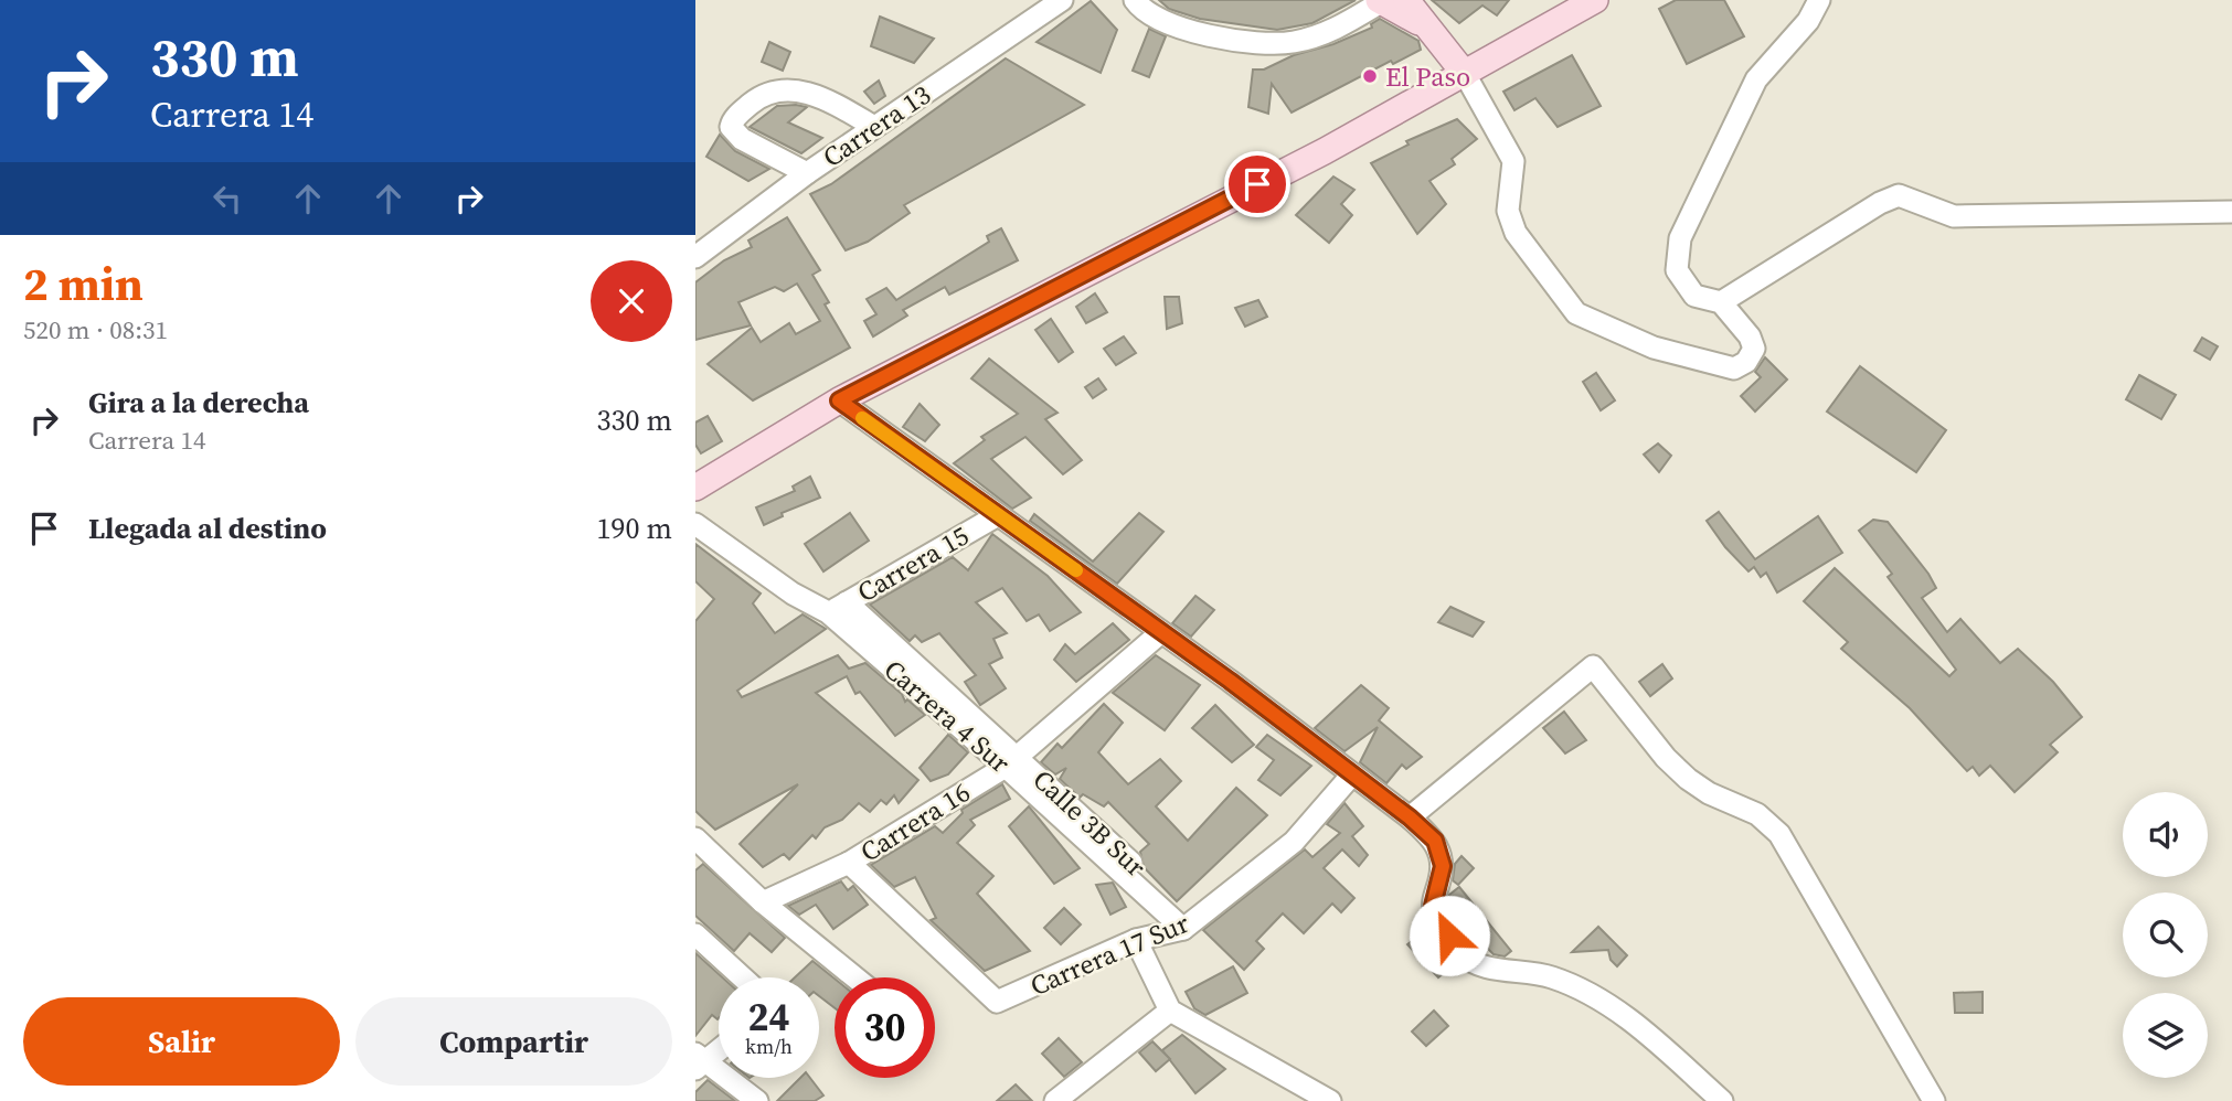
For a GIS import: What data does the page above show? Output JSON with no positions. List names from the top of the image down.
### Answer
{
  "streets": {
    "street": [
      "Carrera 13",
      "Carrera 15",
      "Carrera 4 Sur",
      "Carrera 16",
      "Calle 3B Sur",
      "Carrera 17 Sur"
    ]
  },
  "crossings": [
    ["Carrera 15", "Carrera 4 Sur"],
    ["Carrera 4 Sur", "Carrera 16"],
    ["Carrera 4 Sur", "Calle 3B Sur"],
    ["Carrera 16", "Calle 3B Sur"],
    ["Carrera 16", "Carrera 17 Sur"],
    ["Calle 3B Sur", "Carrera 17 Sur"]
  ],
  "places": ["El Paso"],
  "page": {
    "turn": ["330 m", "Carrera 14"],
    "heading": ["2 min", "520 m · 08:31"],
    "list": [
      {
        "name": "Gira a la derecha",
        "note": "Carrera 14",
        "value": "330 m"
      },
      {
        "name": "Llegada al destino",
        "value": "190 m"
      }
    ],
    "speed": "24 km/h",
    "limit": "30",
    "buttons": ["Salir", "Compartir"]
  }
}
